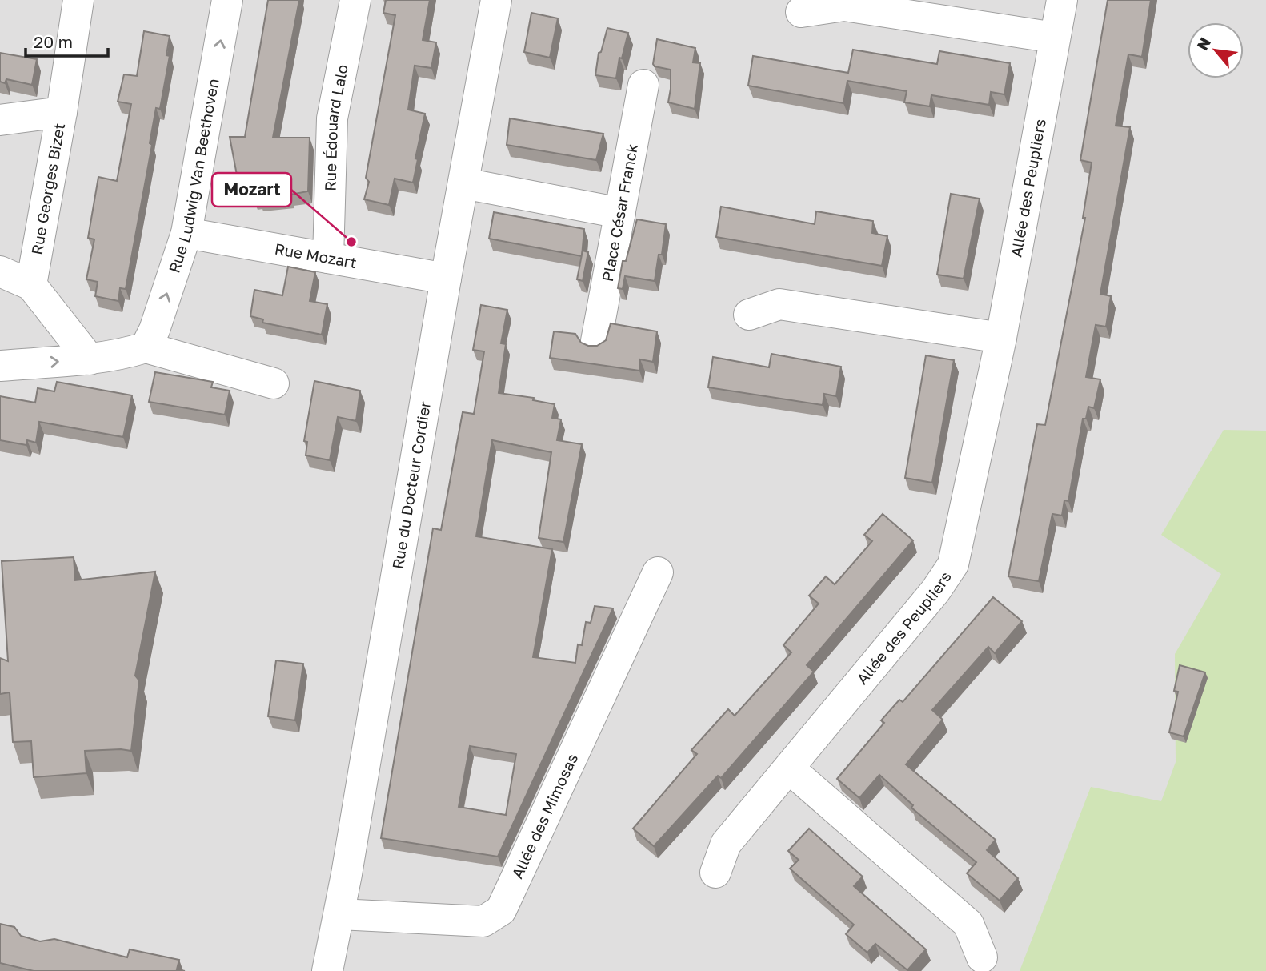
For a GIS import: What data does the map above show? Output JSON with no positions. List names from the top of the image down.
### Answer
{
  "streets": {
    "street": [
      "Rue Édouard Lalo",
      "Rue Ludwig Van Beethoven",
      "Allée des Peupliers",
      "Rue Georges Bizet",
      "Place César Franck",
      "Rue Mozart",
      "Rue du Docteur Cordier",
      "Allée des Mimosas"
    ]
  },
  "crossings": [
    ["Rue Édouard Lalo", "Rue Mozart"],
    ["Rue Ludwig Van Beethoven", "Rue Mozart"],
    ["Rue Mozart", "Rue du Docteur Cordier"],
    ["Rue du Docteur Cordier", "Allée des Mimosas"]
  ],
  "one_way": ["Rue Ludwig Van Beethoven"],
  "places": ["Mozart"],
  "scale_bar": "20 m",
  "north": "top left"
}
